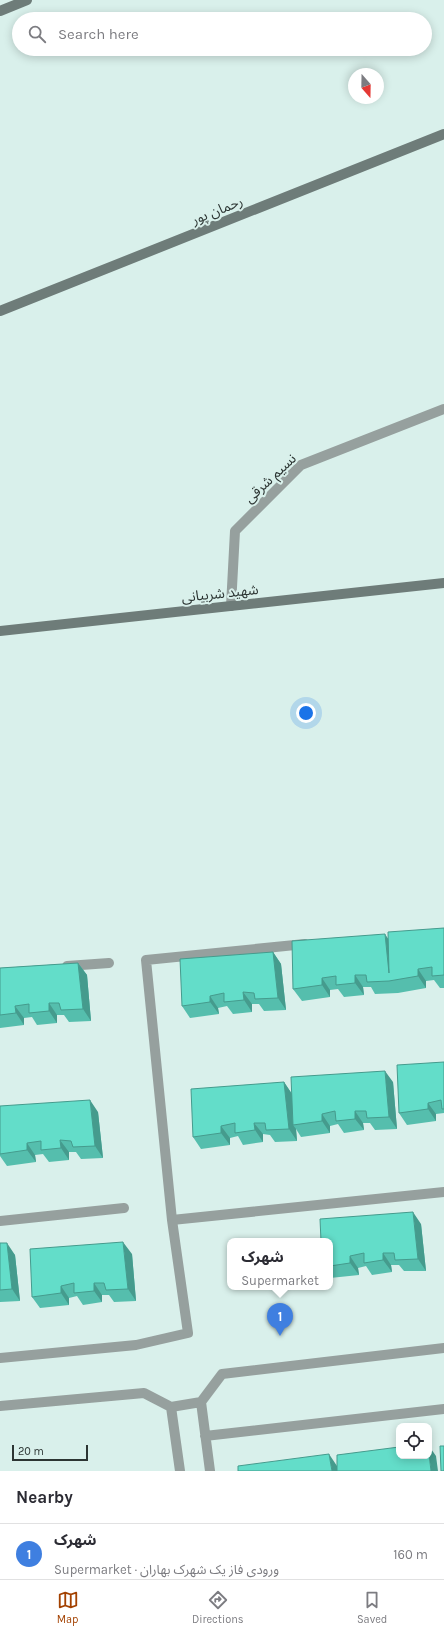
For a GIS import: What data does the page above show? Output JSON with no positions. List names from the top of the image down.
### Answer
{
  "streets": {
    "street": ["رحمان پور", "نسیم شرقی", "شهید شربیانی"]
  },
  "crossings": [
    ["نسیم شرقی", "شهید شربیانی"]
  ],
  "scale_bar": "20 m",
  "north": "bottom",
  "page": {
    "search": "Search here",
    "popup": ["شهرک", "Supermarket"],
    "pins": "1",
    "scale": "20 m",
    "heading": "Nearby",
    "list": [
      {
        "mark": "1",
        "name": "شهرک",
        "note": "Supermarket · ورودی فاز یک شهرک بهاران",
        "value": "160 m"
      }
    ],
    "nav": ["Map", "Directions", "Saved"]
  }
}
